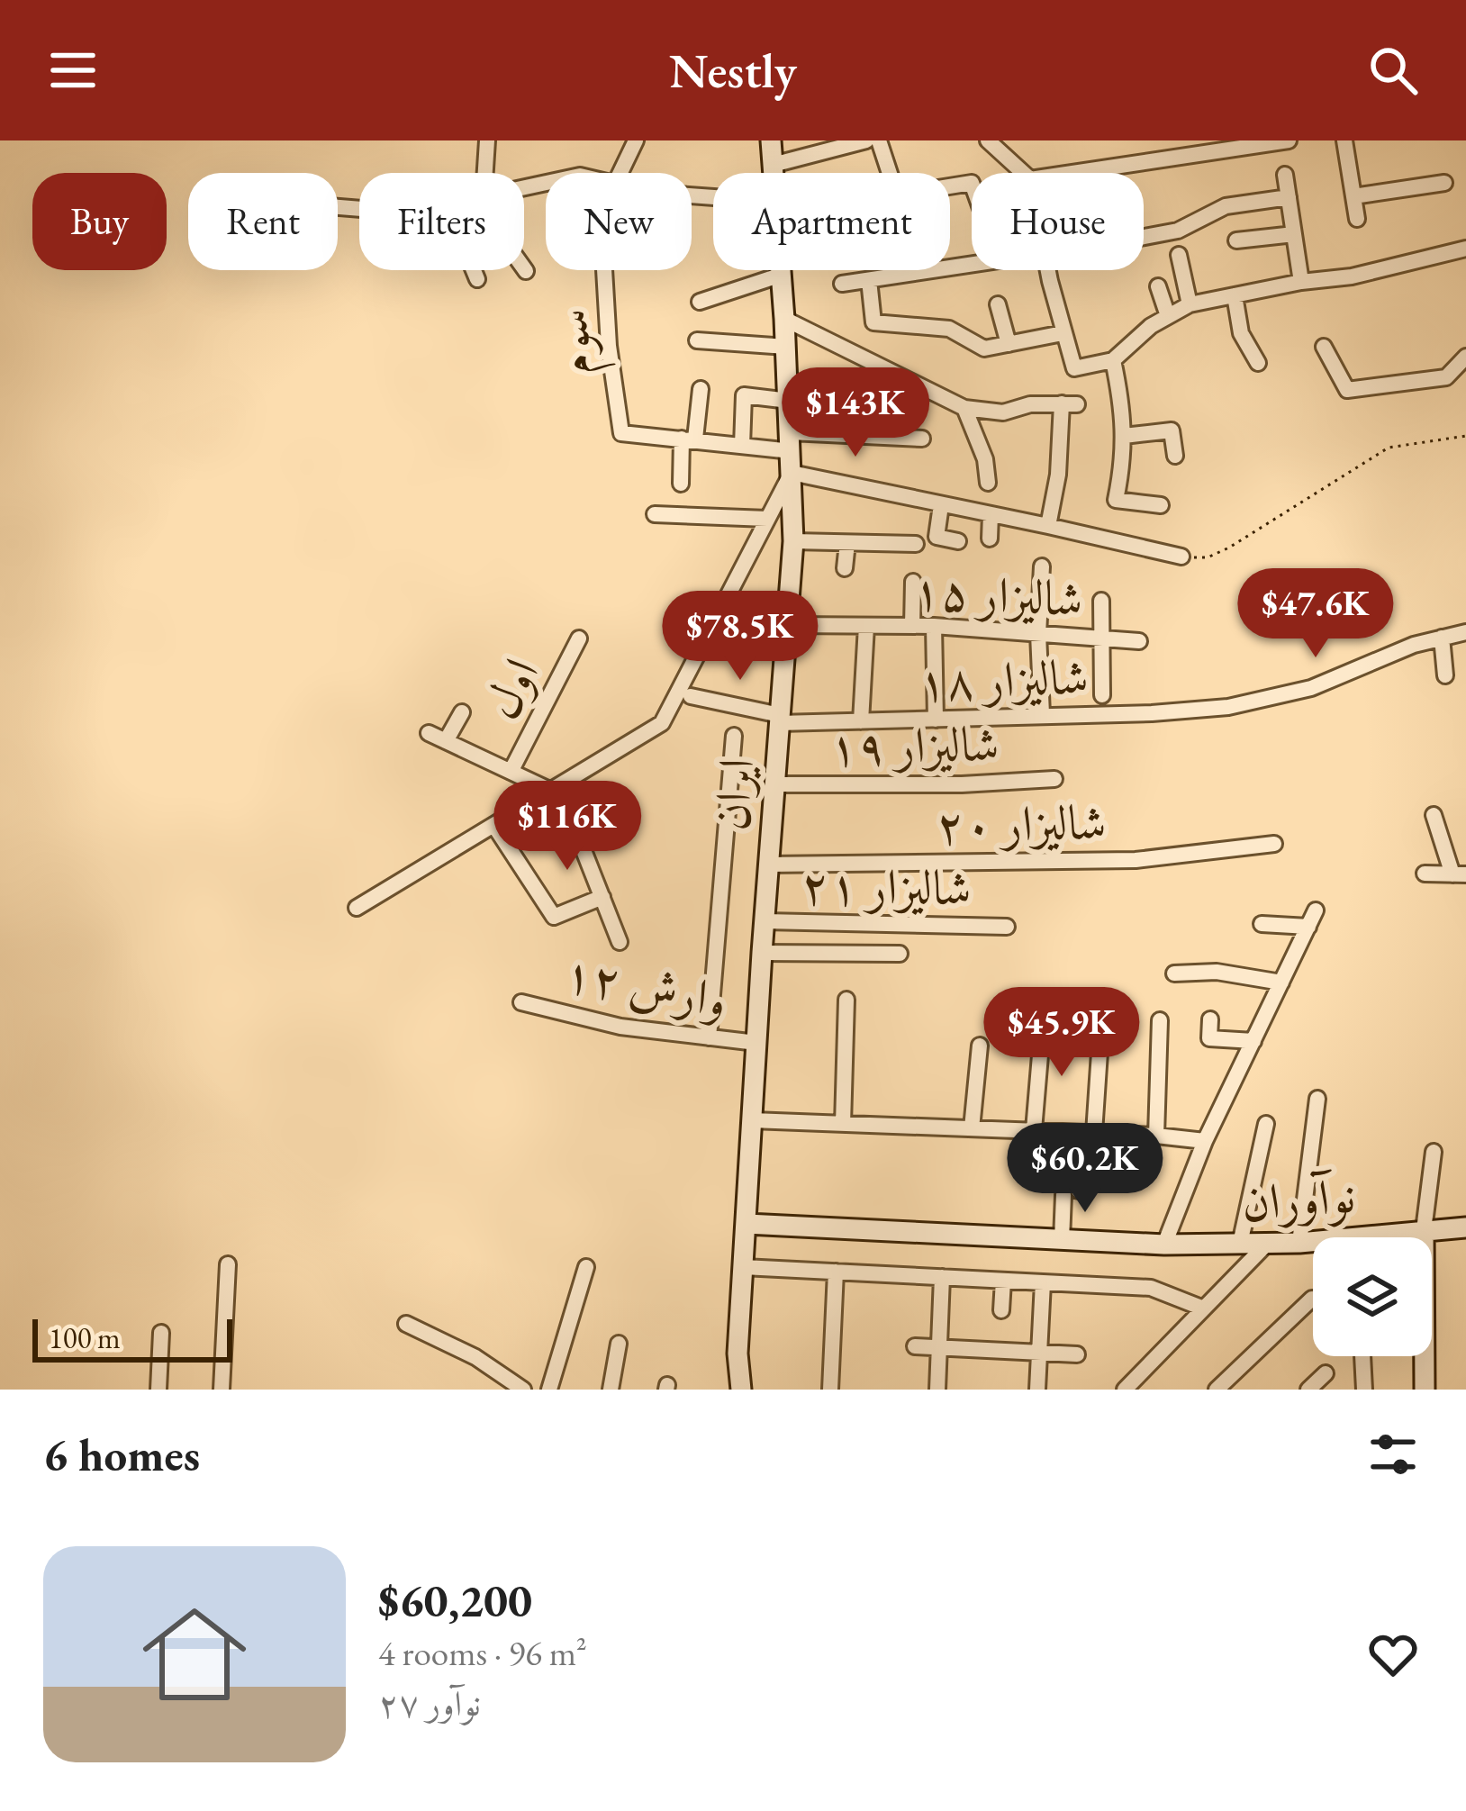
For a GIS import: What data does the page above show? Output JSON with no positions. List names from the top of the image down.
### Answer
{
  "streets": {
    "street": [
      "سوم",
      "شالیزار ۱۵",
      "شالیزار ۱۸",
      "اول",
      "شالیزار ۱۹",
      "ایران",
      "شالیزار ۲۰",
      "شالیزار ۲۱",
      "وارش ۱۲",
      "نوآوران"
    ]
  },
  "crossings": [
    ["شالیزار ۱۵", "ایران"],
    ["شالیزار ۱۸", "ایران"],
    ["شالیزار ۱۹", "ایران"],
    ["ایران", "شالیزار ۲۰"],
    ["ایران", "شالیزار ۲۱"],
    ["ایران", "وارش ۱۲"],
    ["ایران", "نوآوران"]
  ],
  "scale_bar": "100 m",
  "page": {
    "header": "Nestly",
    "chip": [
      "Buy",
      "Rent",
      "Filters",
      "New",
      "Apartment",
      "House"
    ],
    "price": [
      "$143K",
      "$47.6K",
      "$78.5K",
      "$116K",
      "$45.9K",
      "$60.2K"
    ],
    "scale": "100 m",
    "heading": "6 homes",
    "list": [
      {
        "name": "$60,200",
        "note": "4 rooms · 96 m² · نوآور ۲۷"
      }
    ]
  }
}
